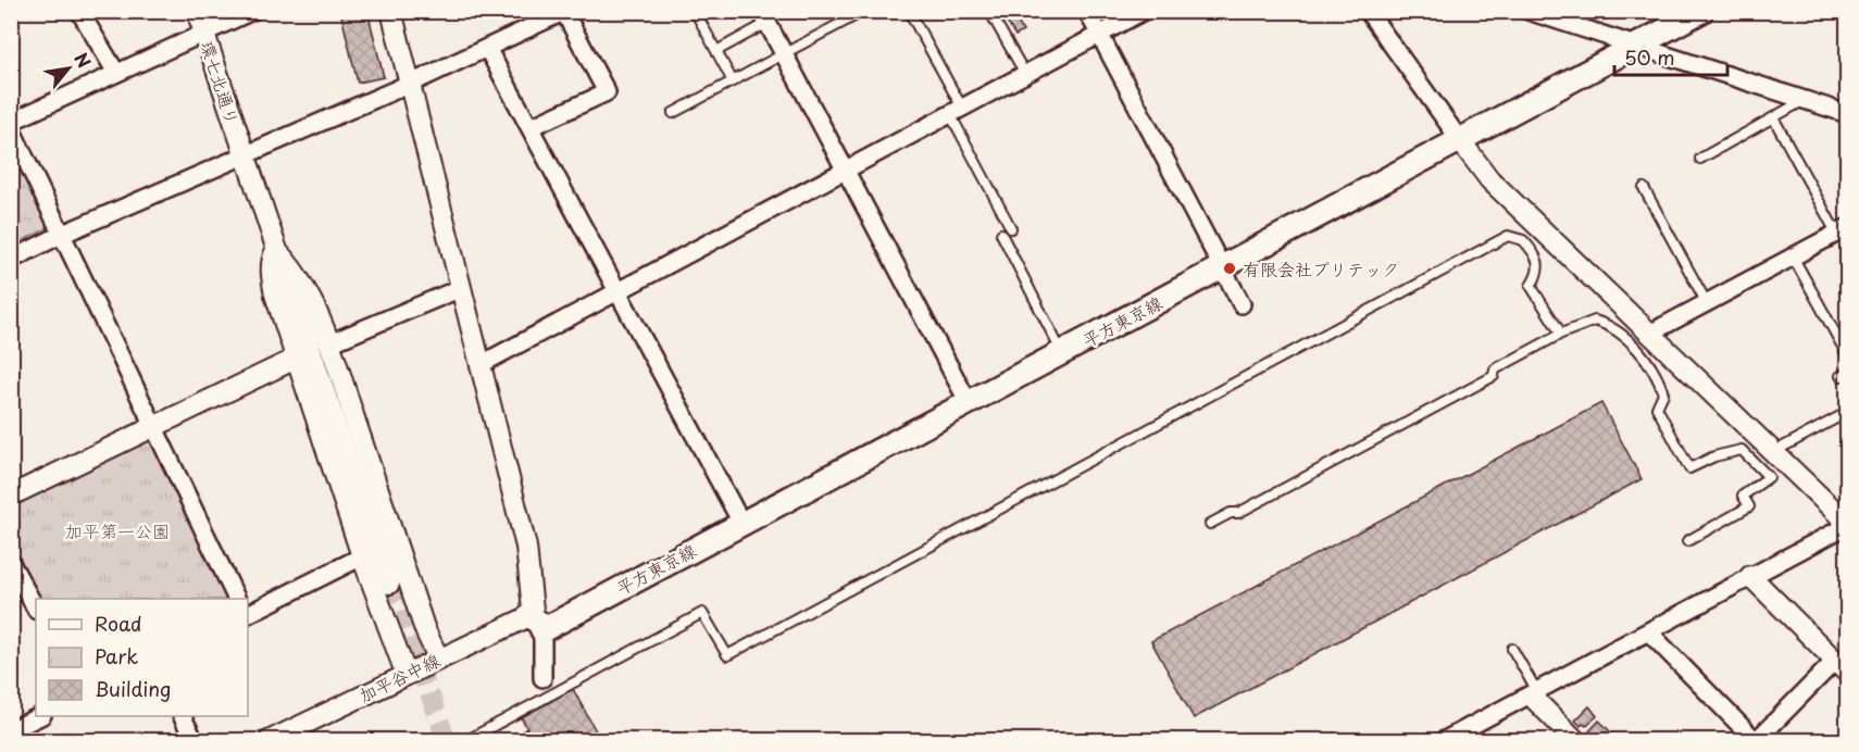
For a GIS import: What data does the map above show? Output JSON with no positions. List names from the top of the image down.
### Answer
{
  "streets": {
    "main road": ["平方東京線"],
    "street": ["環七北通り", "加平谷中線"]
  },
  "crossings": [
    ["平方東京線", "加平谷中線"]
  ],
  "parks": ["加平第一公園"],
  "places": ["有限会社プリテック"],
  "legend": ["Road", "Park", "Building"],
  "scale_bar": "50 m",
  "north": "top right"
}
